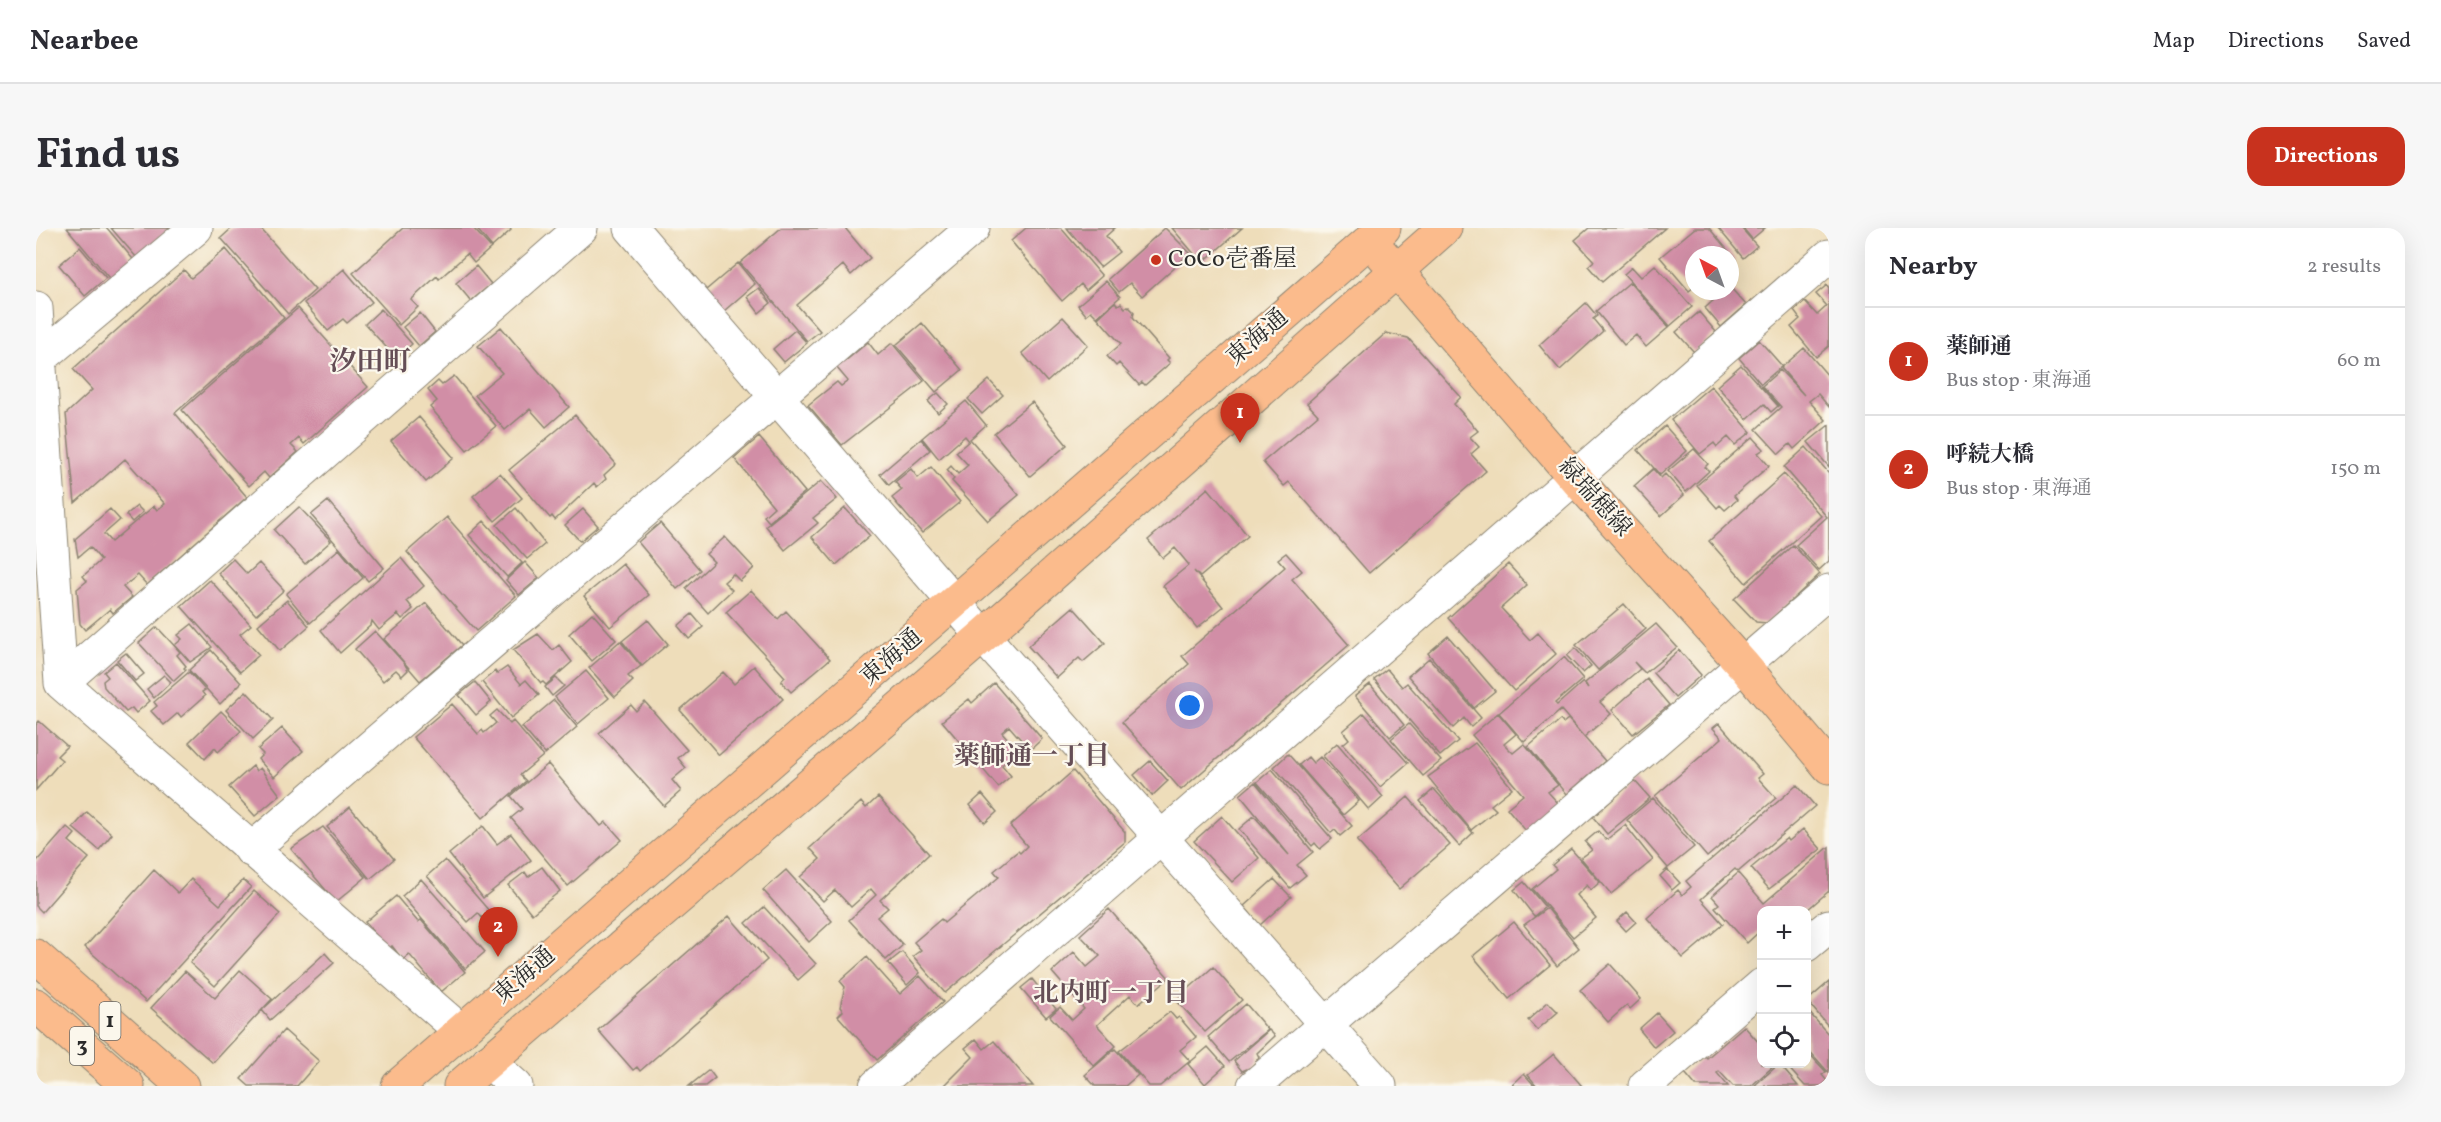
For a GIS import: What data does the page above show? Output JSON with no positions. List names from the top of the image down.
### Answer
{
  "streets": {
    "main road": [
      "東海通",
      "緑瑞穂線",
      "1",
      "3"
    ]
  },
  "crossings": [
    ["東海通", "緑瑞穂線"]
  ],
  "districts": ["汐田町", "薬師通一丁目", "北内町一丁目"],
  "places": ["CoCo壱番屋"],
  "north": "top left",
  "page": {
    "header": "Nearbee",
    "nav": ["Map", "Directions", "Saved"],
    "title": "Find us",
    "buttons": "Directions",
    "heading": ["Nearby", "2 results"],
    "list": [
      {
        "mark": "1",
        "name": "薬師通",
        "note": "Bus stop · 東海通",
        "value": "60 m"
      },
      {
        "mark": "2",
        "name": "呼続大橋",
        "note": "Bus stop · 東海通",
        "value": "150 m"
      }
    ],
    "pins": ["1", "2"],
    "map_buttons": ["+", "−"]
  }
}
